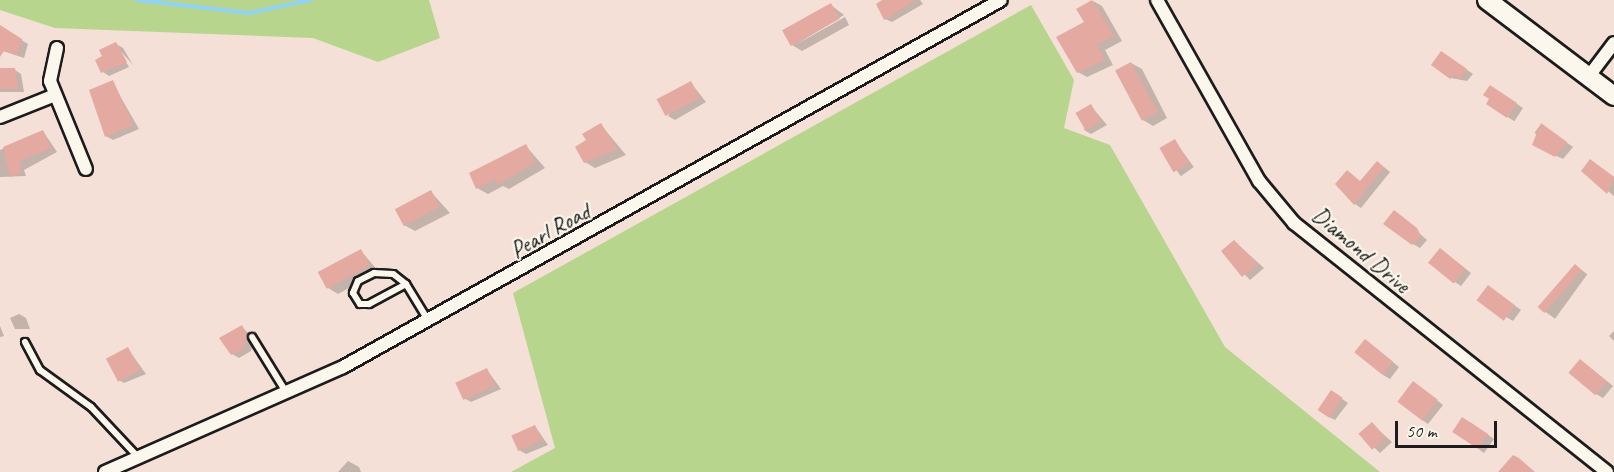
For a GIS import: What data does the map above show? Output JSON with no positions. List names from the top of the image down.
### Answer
{
  "streets": {
    "street": ["Pearl Road", "Diamond Drive"]
  },
  "scale_bar": "50 m"
}
